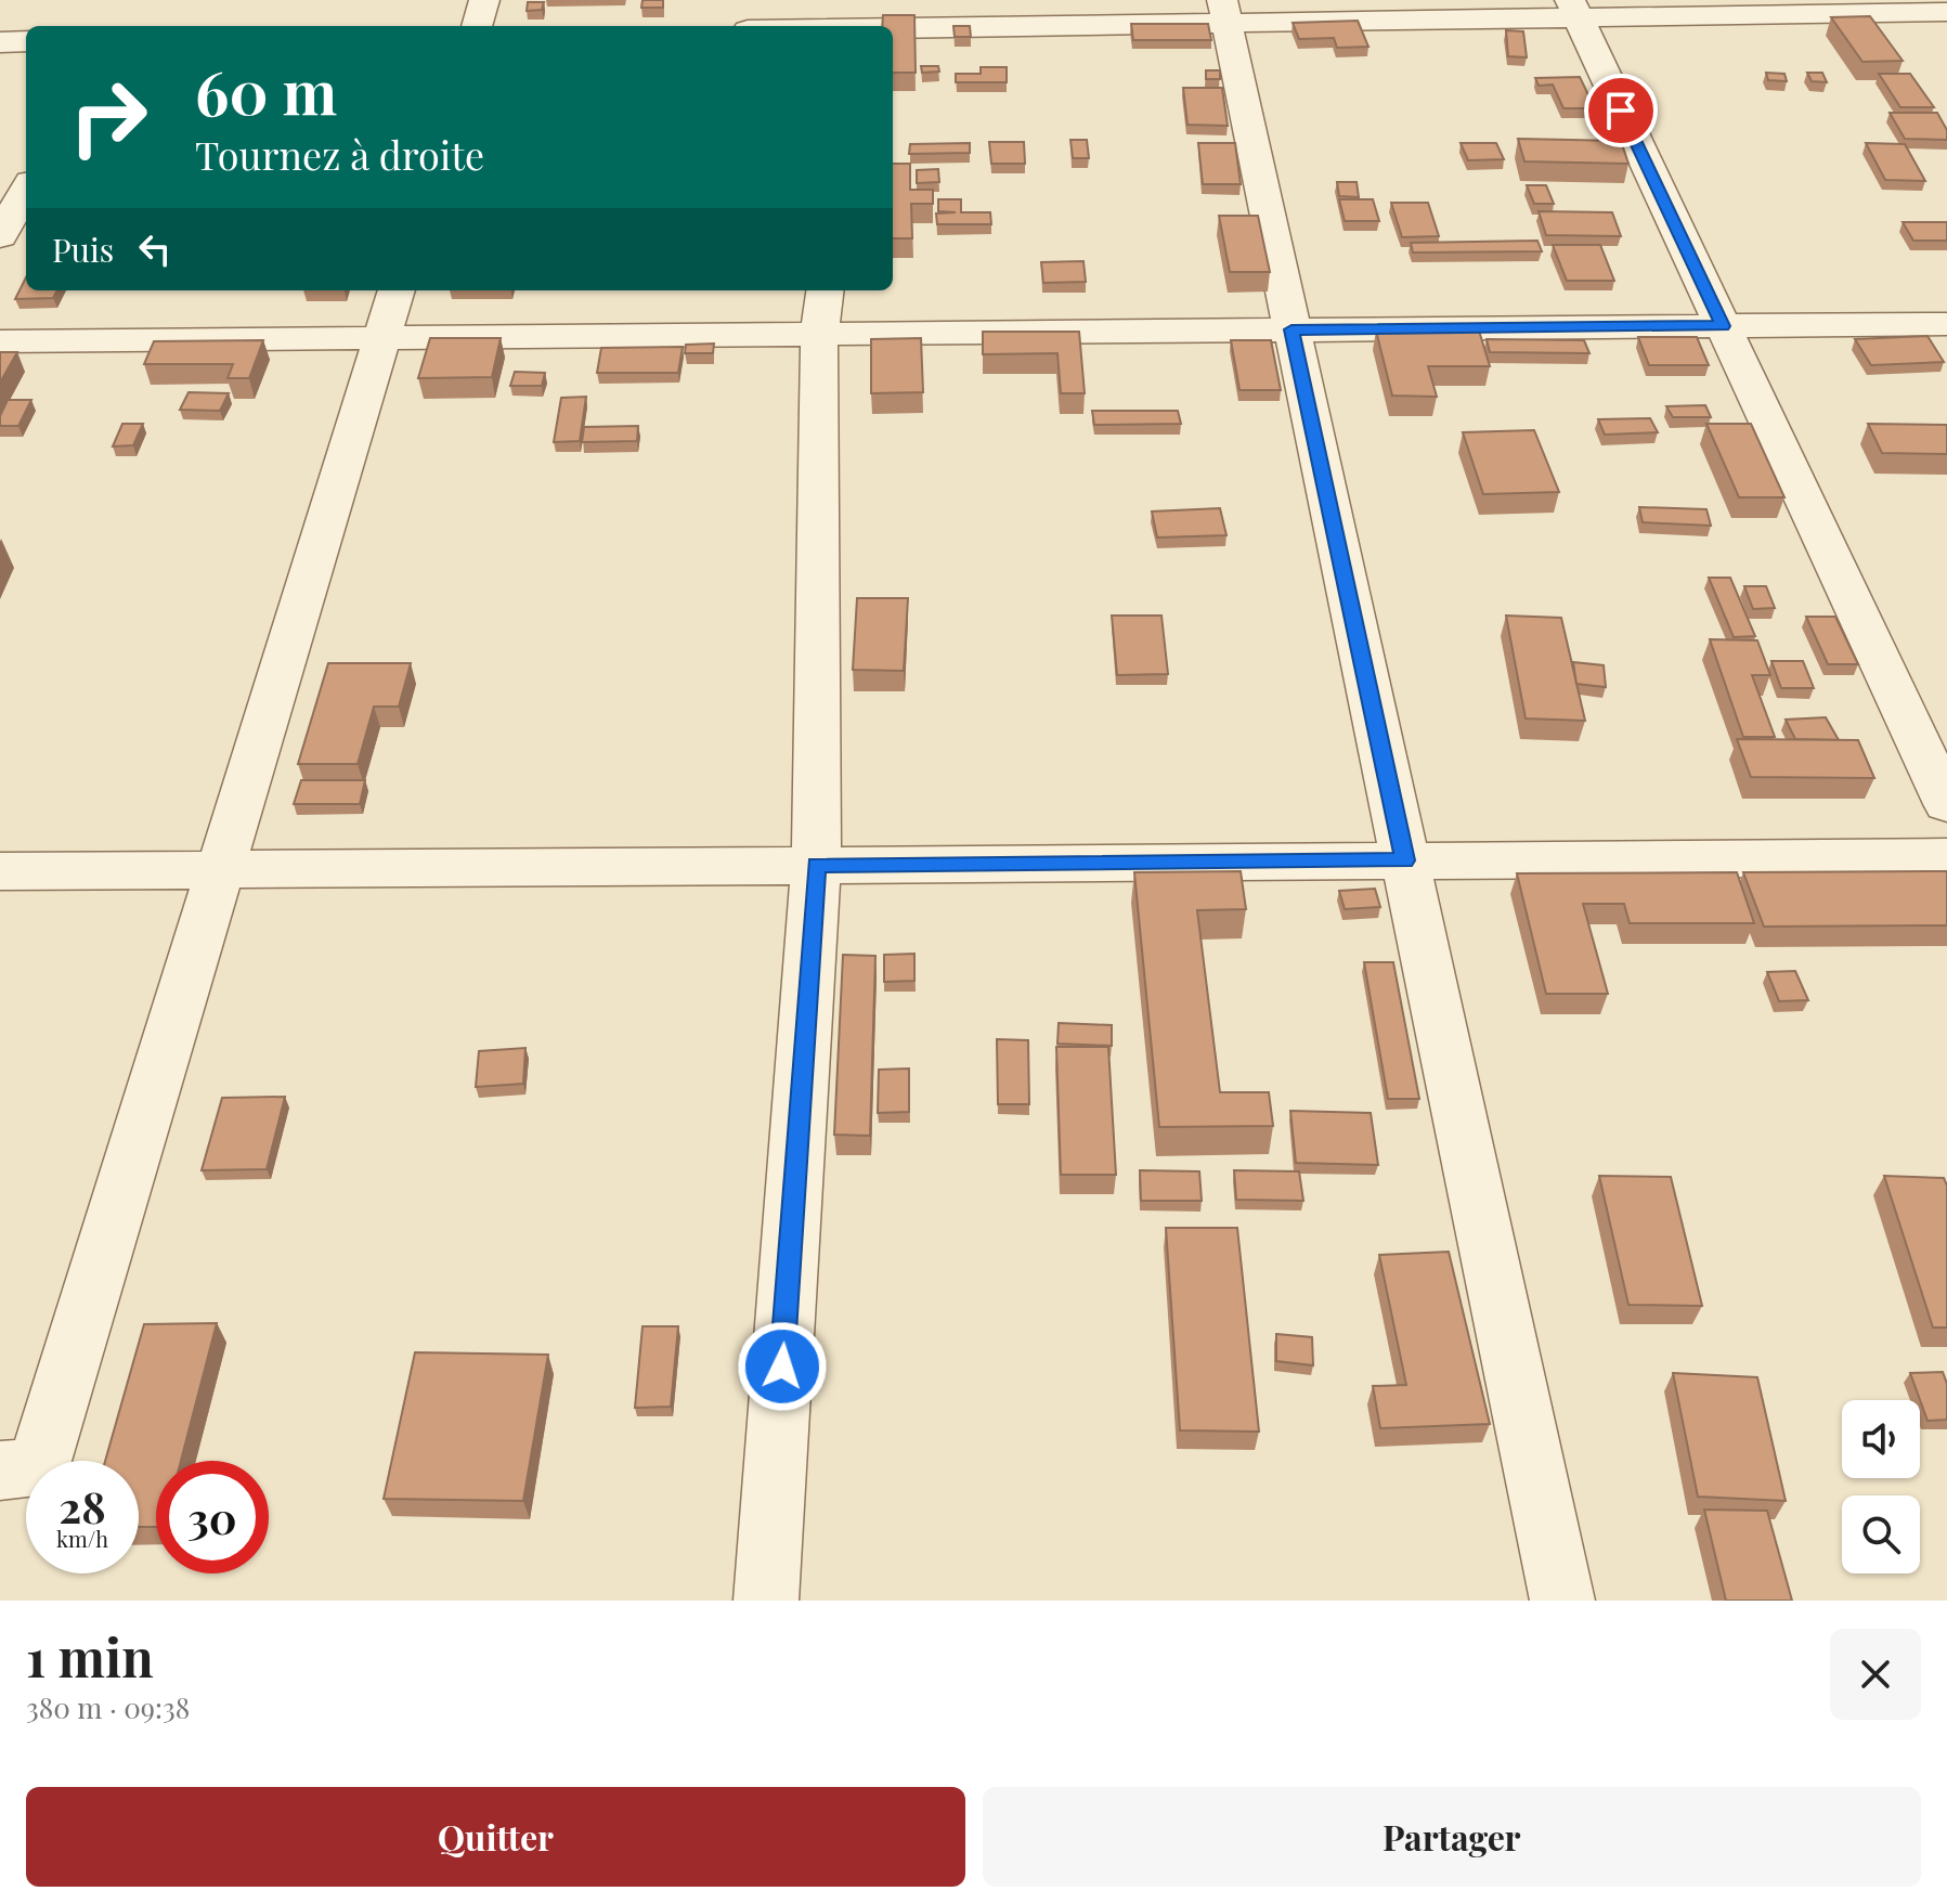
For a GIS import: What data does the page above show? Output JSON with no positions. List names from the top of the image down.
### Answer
{
  "page": {
    "turn": ["60 m", "Tournez à droite"],
    "then": "Puis",
    "speed": "28 km/h",
    "limit": "30",
    "heading": ["1 min", "380 m · 09:38"],
    "buttons": ["Quitter", "Partager"]
  }
}
